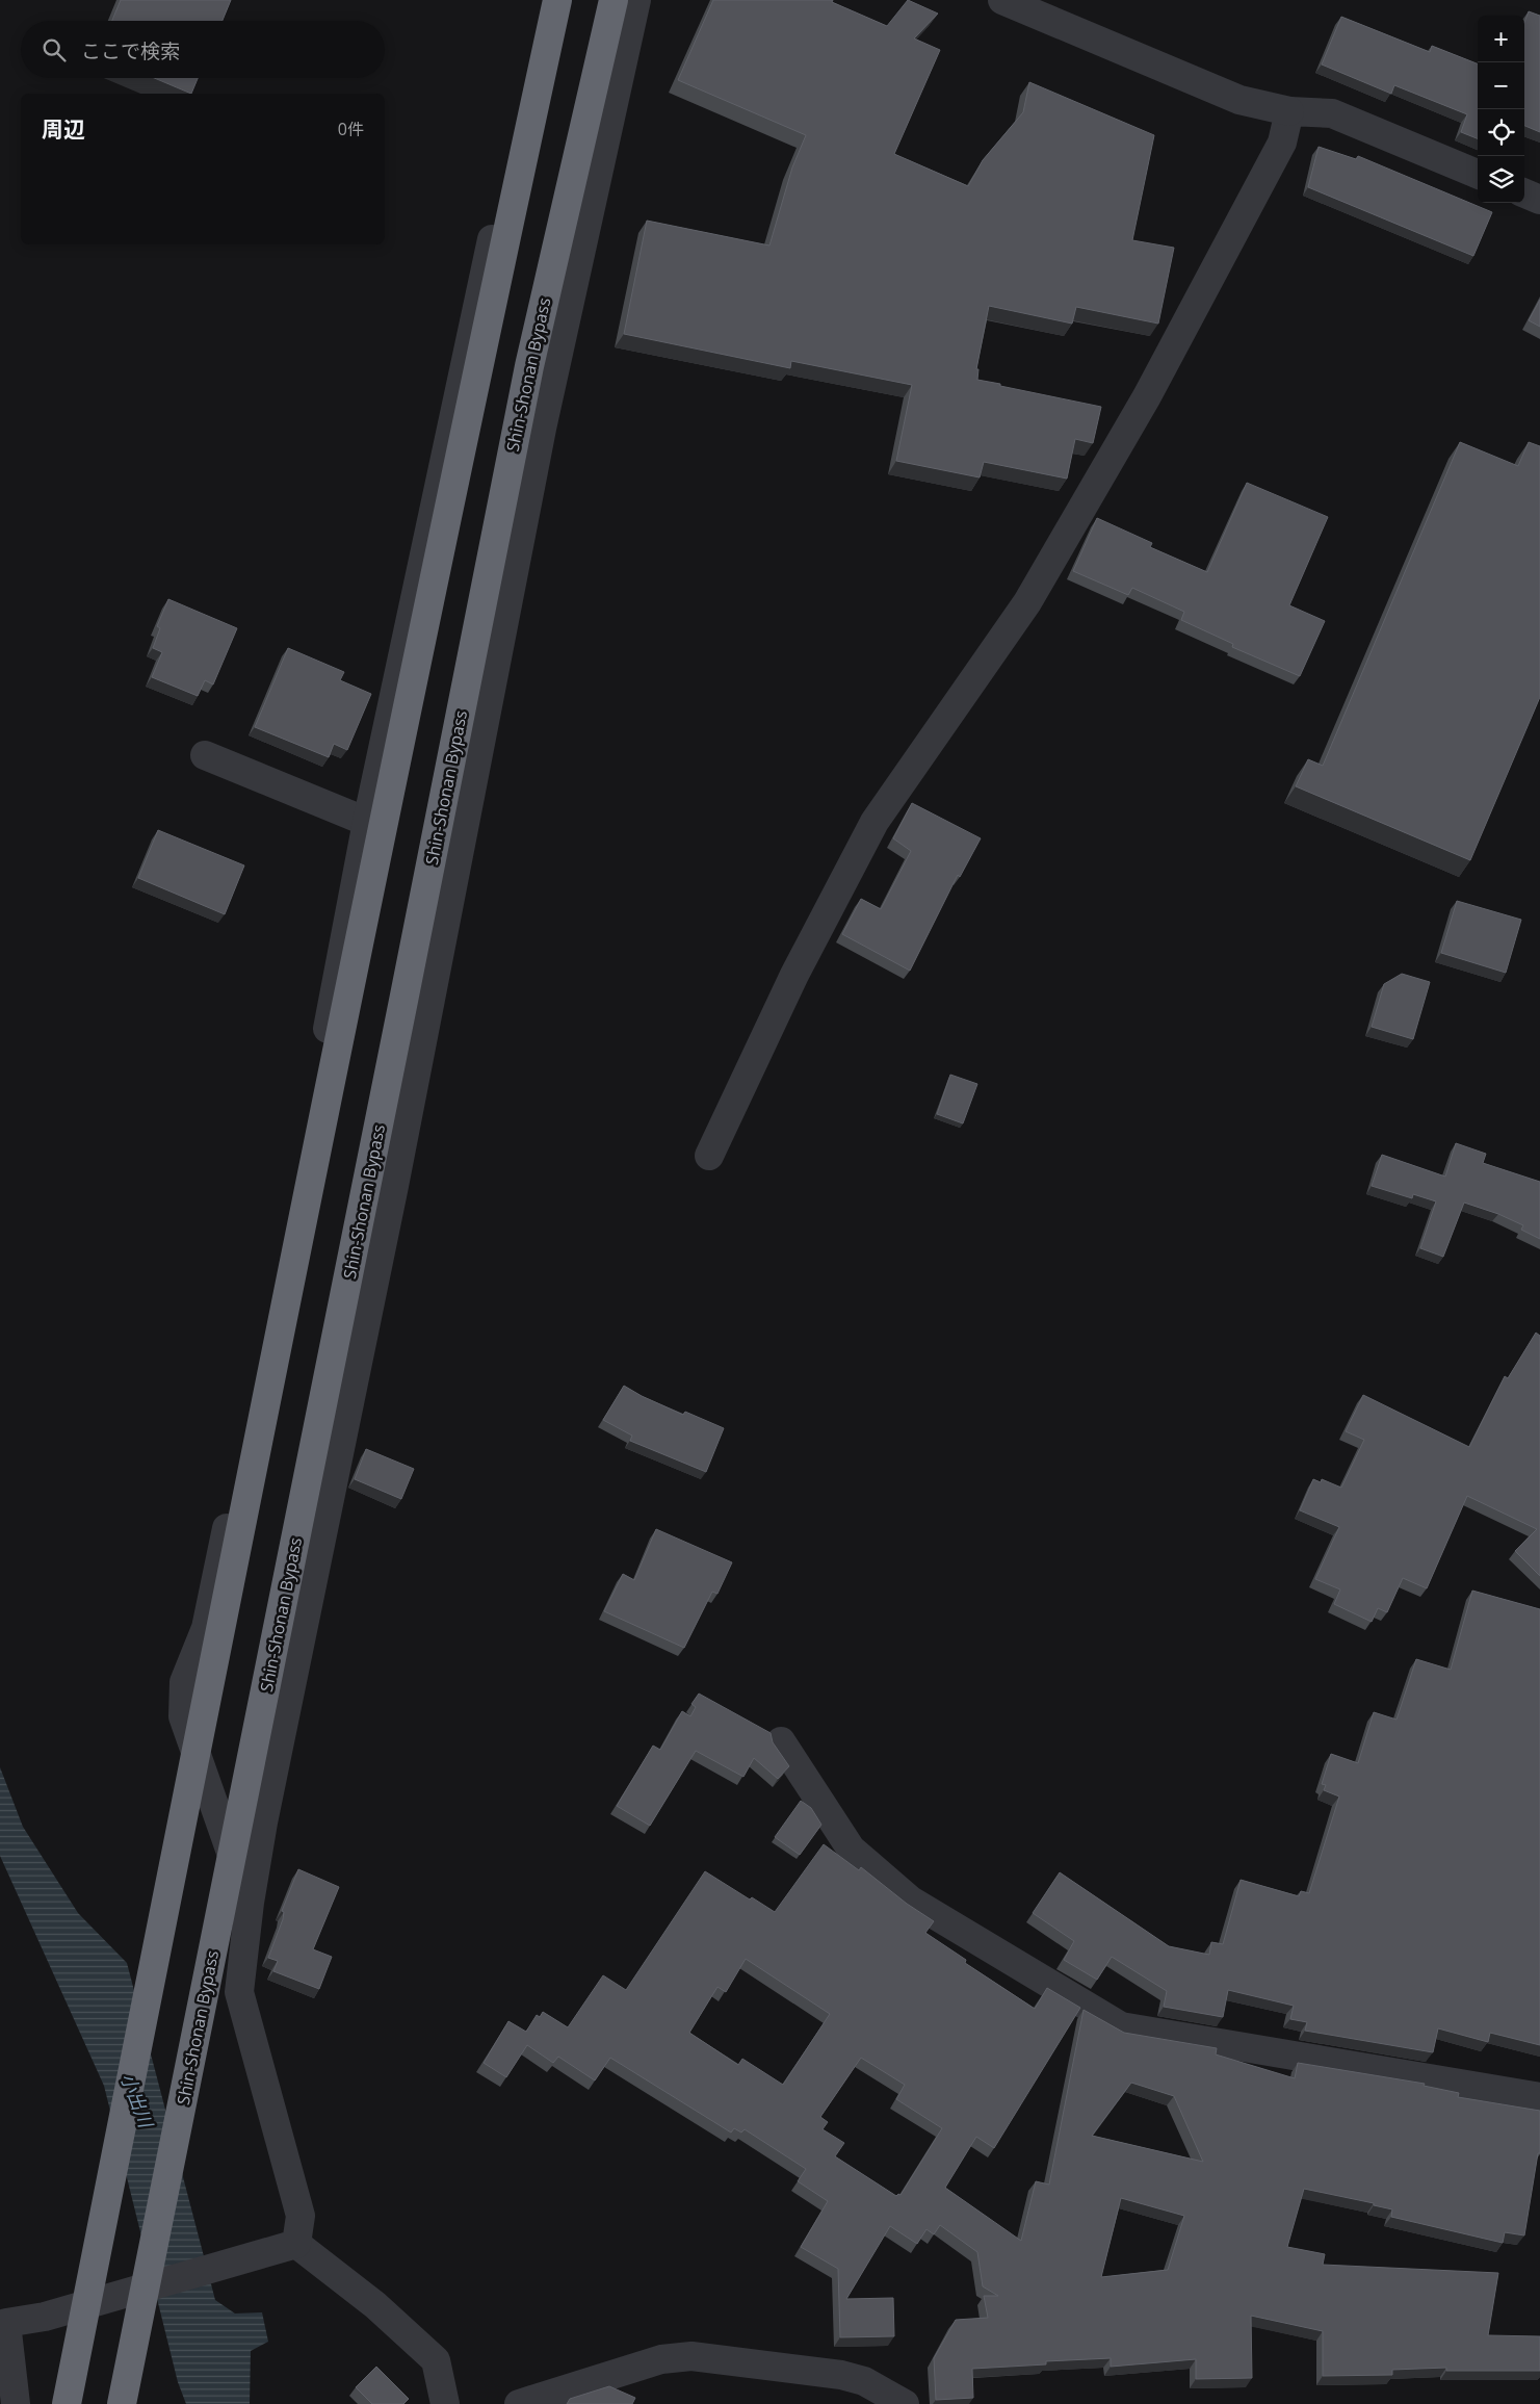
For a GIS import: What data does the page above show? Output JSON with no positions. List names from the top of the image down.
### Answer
{
  "streets": {
    "highway": ["Shin-Shonan Bypass"]
  },
  "water": ["小出川"],
  "page": {
    "map_buttons": ["+", "−"],
    "search": "ここで検索",
    "heading": ["周辺", "0件"]
  }
}
